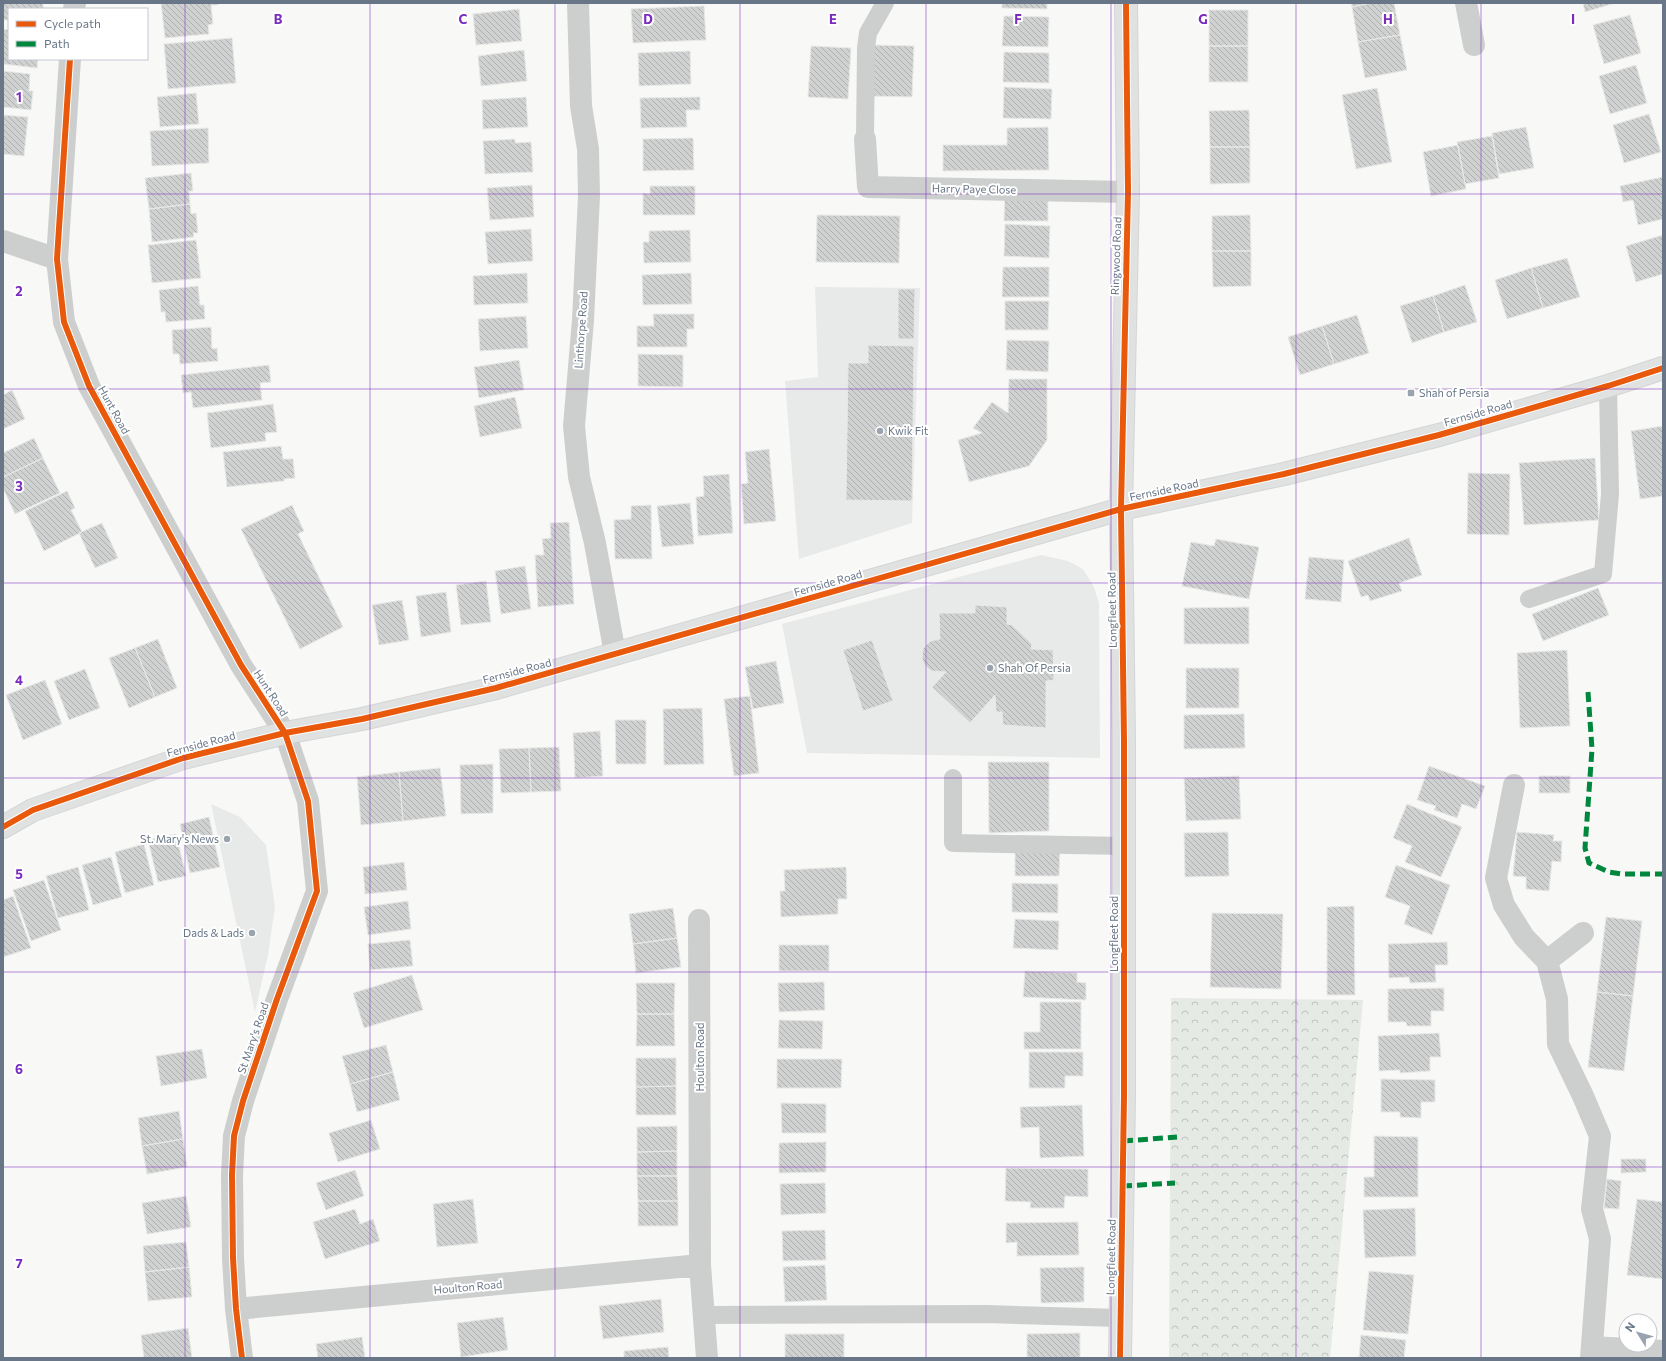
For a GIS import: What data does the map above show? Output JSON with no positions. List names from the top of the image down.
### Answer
{
  "streets": {
    "main road": ["Ringwood Road", "Fernside Road", "Longfleet Road"],
    "street": [
      "Harry Paye Close",
      "Linthorpe Road",
      "Hunt Road",
      "St Mary's Road",
      "Houlton Road"
    ]
  },
  "crossings": [
    ["Harry Paye Close", "Ringwood Road"],
    ["Ringwood Road", "Fernside Road"],
    ["Ringwood Road", "Longfleet Road"],
    ["Linthorpe Road", "Fernside Road"],
    ["Hunt Road", "Fernside Road"],
    ["Hunt Road", "St Mary's Road"],
    ["Fernside Road", "Longfleet Road"],
    ["Fernside Road", "St Mary's Road"],
    ["St Mary's Road", "Houlton Road"]
  ],
  "places": {
    "transit": ["Shah of Persia"],
    "other": [
      "Kwik Fit",
      "Shah Of Persia",
      "St. Mary's News",
      "Dads & Lads"
    ]
  },
  "legend": ["Cycle path", "Path"],
  "north": "top left",
  "grid": {
    "columns": [
      "B",
      "C",
      "D",
      "E",
      "F",
      "G",
      "H",
      "I"
    ],
    "rows": [
      "1",
      "2",
      "3",
      "4",
      "5",
      "6",
      "7"
    ]
  }
}
